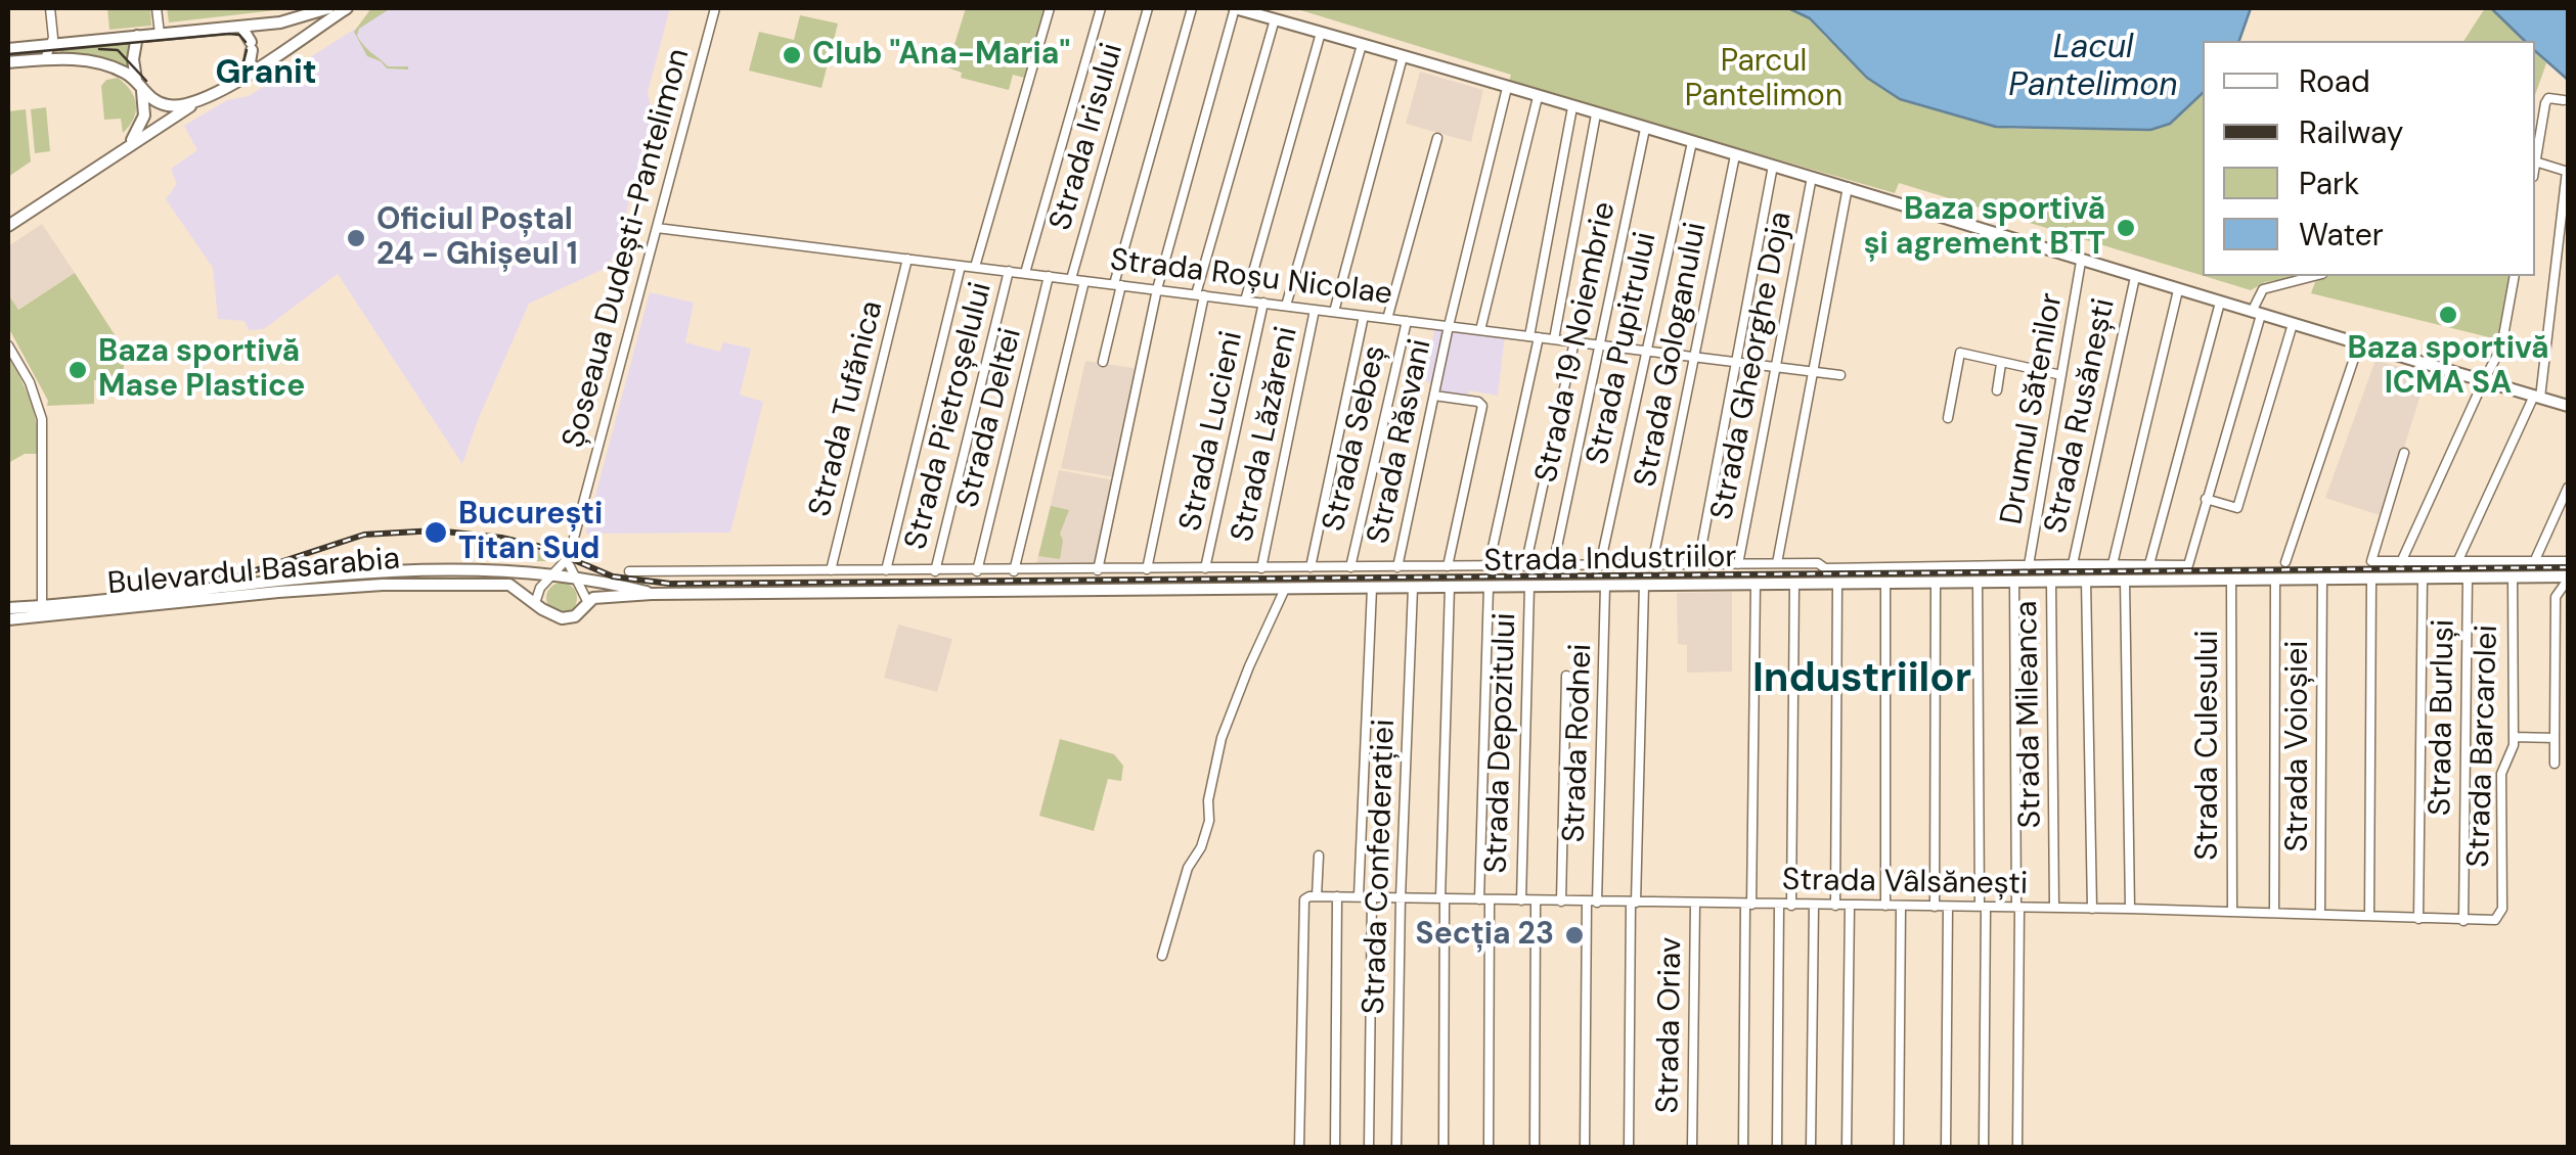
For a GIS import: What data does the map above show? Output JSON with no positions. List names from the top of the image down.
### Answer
{
  "streets": {
    "main road": ["Strada Industriilor", "Bulevardul Basarabia"],
    "street": [
      "Strada Irisului",
      "Șoseaua Dudești-Pantelimon",
      "Strada Roșu Nicolae",
      "Strada 19 Noiembrie",
      "Strada Pupitrului",
      "Strada Gologanului",
      "Strada Gheorghe Doja",
      "Strada Tufănica",
      "Drumul Sătenilor",
      "Strada Pietroșelului",
      "Strada Rusănești",
      "Strada Deltei",
      "Strada Lucieni",
      "Strada Lăzăreni",
      "Strada Sebeș",
      "Strada Răsvani",
      "Strada Mileanca",
      "Strada Burluși",
      "Strada Depozitului",
      "Strada Rodnei",
      "Strada Culesului",
      "Strada Voioșiei",
      "Strada Barcarolei",
      "Strada Confederației",
      "Strada Vâlsănești",
      "Strada Oriav"
    ]
  },
  "crossings": [
    ["Strada Irisului", "Strada Roșu Nicolae"],
    ["Șoseaua Dudești-Pantelimon", "Strada Roșu Nicolae"],
    ["Șoseaua Dudești-Pantelimon", "Strada Industriilor"],
    ["Șoseaua Dudești-Pantelimon", "Bulevardul Basarabia"],
    ["Strada Roșu Nicolae", "Strada 19 Noiembrie"],
    ["Strada Roșu Nicolae", "Strada Pupitrului"],
    ["Strada Roșu Nicolae", "Strada Gologanului"],
    ["Strada Roșu Nicolae", "Strada Gheorghe Doja"],
    ["Strada Roșu Nicolae", "Strada Tufănica"],
    ["Strada Roșu Nicolae", "Strada Pietroșelului"],
    ["Strada Roșu Nicolae", "Strada Deltei"],
    ["Strada Roșu Nicolae", "Strada Lucieni"],
    ["Strada Roșu Nicolae", "Strada Lăzăreni"],
    ["Strada Roșu Nicolae", "Strada Sebeș"],
    ["Strada Roșu Nicolae", "Strada Răsvani"],
    ["Strada Industriilor", "Bulevardul Basarabia"],
    ["Strada Industriilor", "Strada Mileanca"],
    ["Strada Industriilor", "Strada Burluși"],
    ["Strada Industriilor", "Strada Depozitului"],
    ["Strada Industriilor", "Strada Rodnei"],
    ["Strada Industriilor", "Strada Culesului"],
    ["Strada Industriilor", "Strada Voioșiei"],
    ["Strada Industriilor", "Strada Barcarolei"],
    ["Strada Industriilor", "Strada Confederației"],
    ["Strada Mileanca", "Strada Vâlsănești"],
    ["Strada Burluși", "Strada Vâlsănești"],
    ["Strada Depozitului", "Strada Vâlsănești"],
    ["Strada Rodnei", "Strada Vâlsănești"],
    ["Strada Culesului", "Strada Vâlsănești"],
    ["Strada Voioșiei", "Strada Vâlsănești"],
    ["Strada Barcarolei", "Strada Vâlsănești"],
    ["Strada Confederației", "Strada Vâlsănești"],
    ["Strada Vâlsănești", "Strada Oriav"]
  ],
  "districts": ["Granit", "Industriilor"],
  "water": ["Lacul Pantelimon"],
  "parks": ["Parcul Pantelimon"],
  "places": [
    "Club \"Ana-Maria\"",
    "Baza sportivă și agrement BTT",
    "Oficiul Poștal 24 - Ghișeul 1",
    "Baza sportivă ICMA SA",
    "Baza sportivă Mase Plastice",
    "București Titan Sud",
    "Secția 23"
  ],
  "legend": [
    "Road",
    "Railway",
    "Park",
    "Water"
  ]
}
